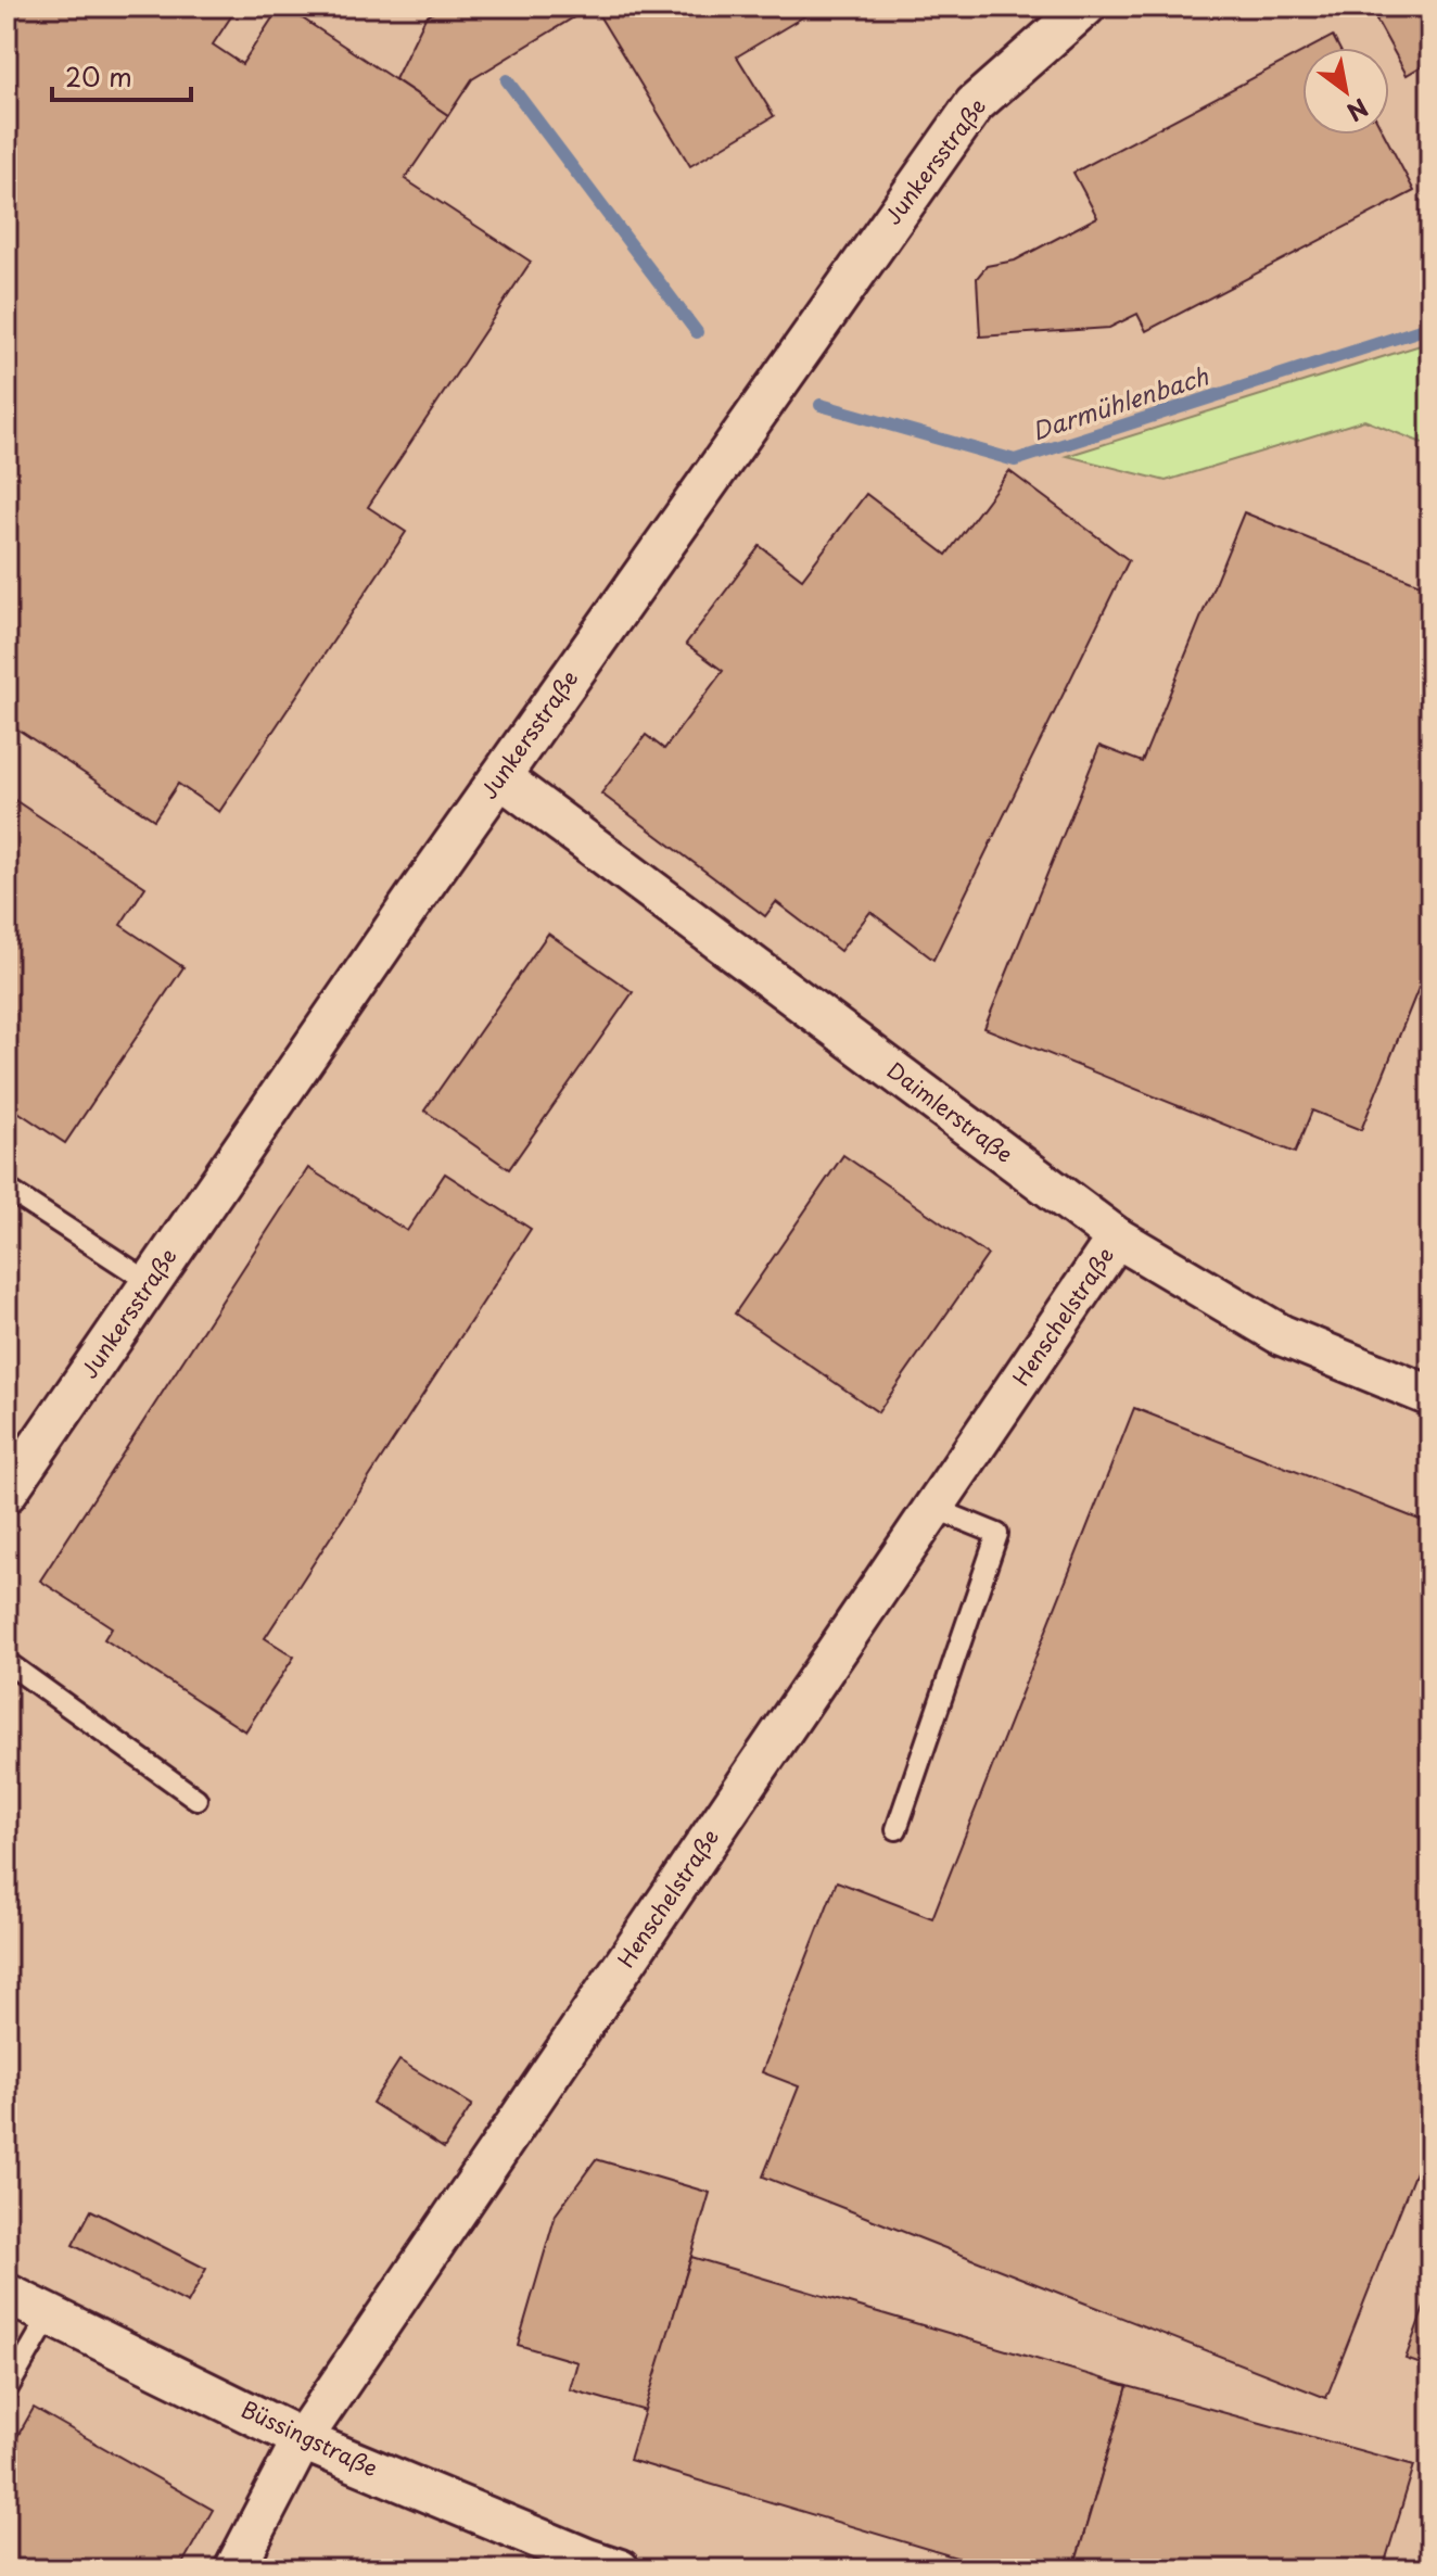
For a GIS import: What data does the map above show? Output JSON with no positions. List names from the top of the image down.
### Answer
{
  "streets": {
    "street": [
      "Junkersstraße",
      "Daimlerstraße",
      "Henschelstraße",
      "Büssingstraße"
    ]
  },
  "crossings": [
    ["Junkersstraße", "Daimlerstraße"],
    ["Daimlerstraße", "Henschelstraße"],
    ["Henschelstraße", "Büssingstraße"]
  ],
  "water": ["Darmühlenbach"],
  "scale_bar": "20 m",
  "north": "bottom right"
}
